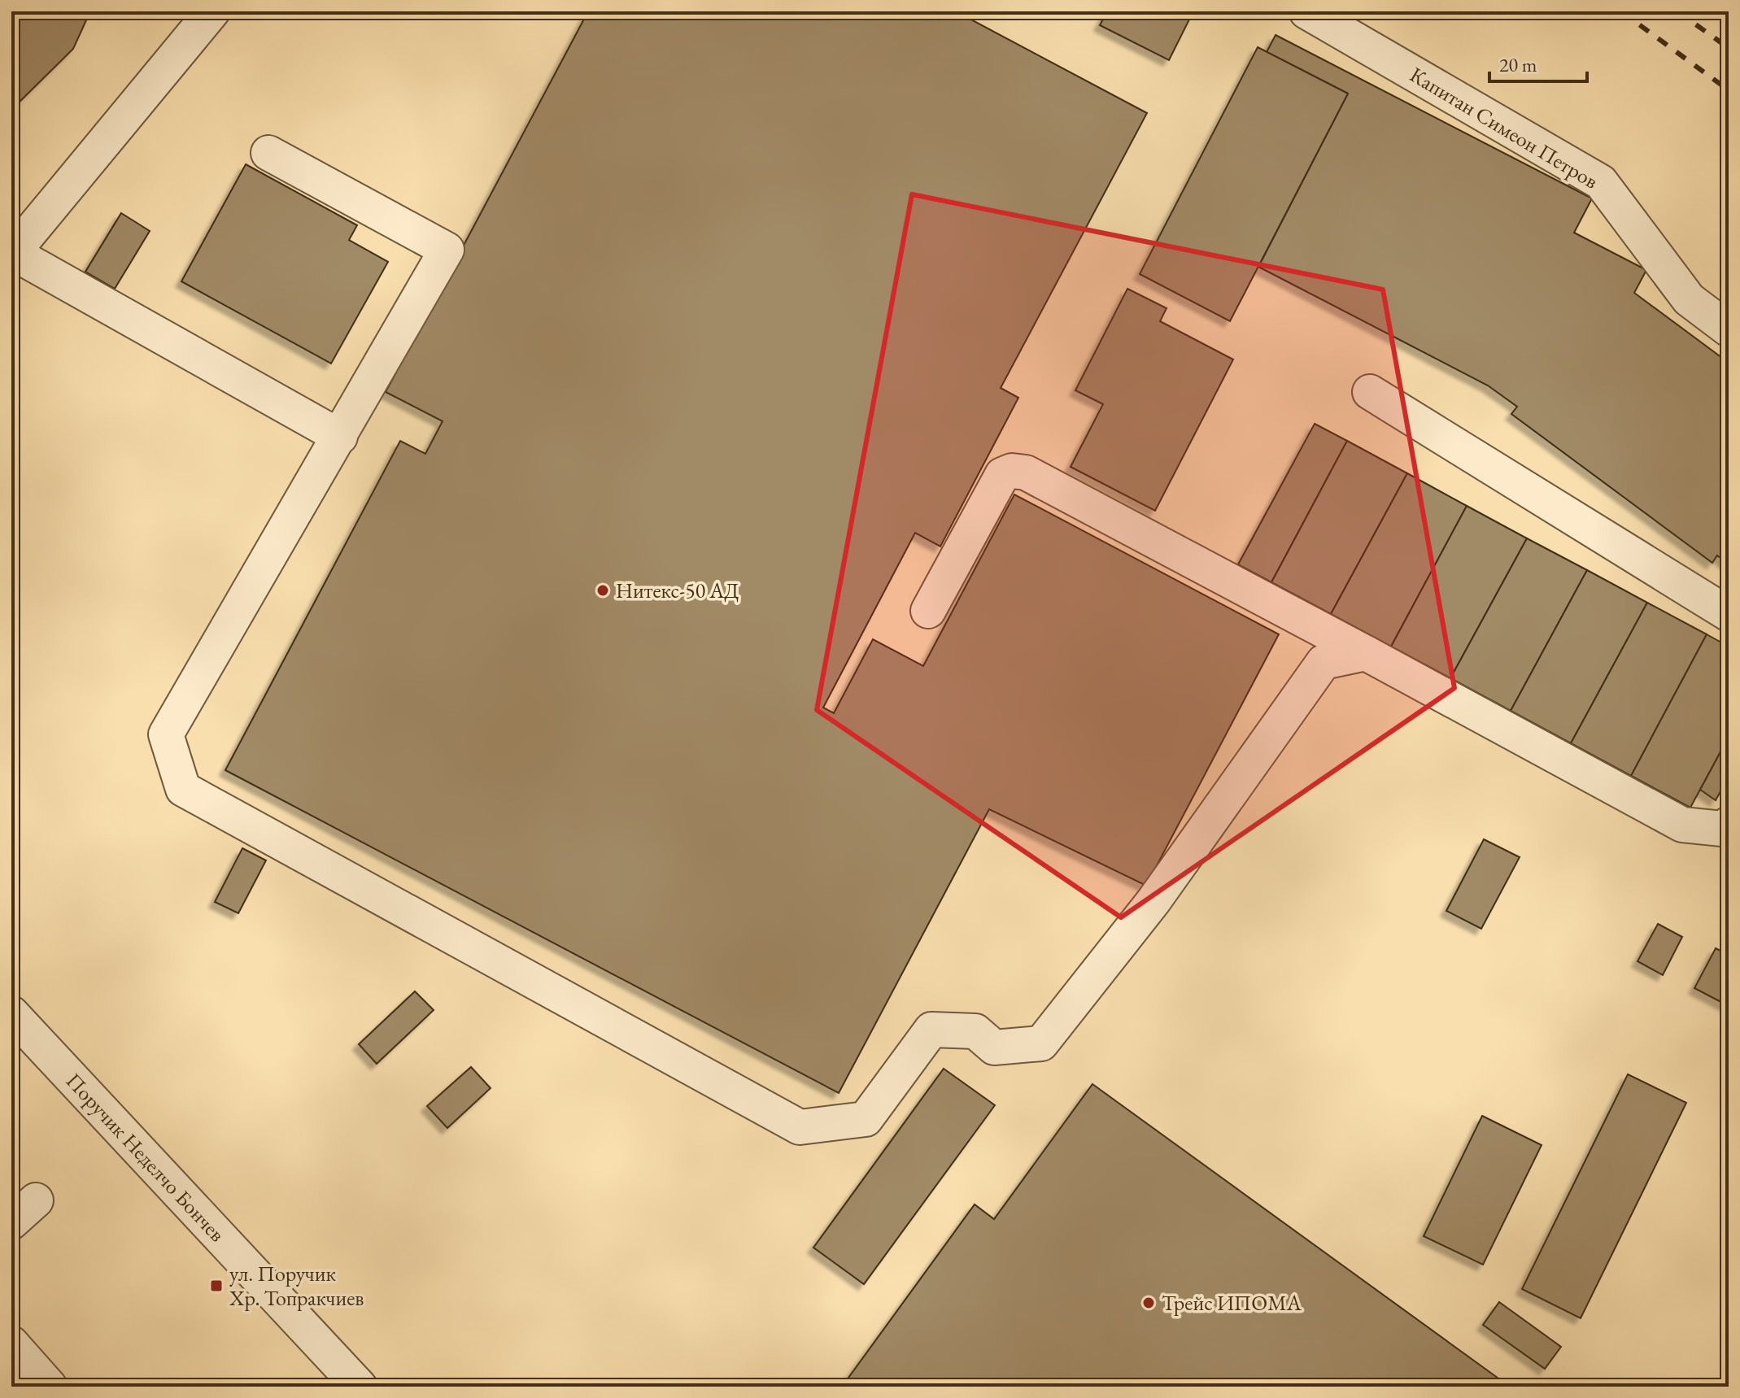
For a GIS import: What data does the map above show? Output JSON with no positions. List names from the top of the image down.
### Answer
{
  "streets": {
    "street": ["Капитан Симеон Петров", "Поручик Неделчо Бончев"]
  },
  "places": {
    "other": ["Нитекс-50 АД", "Трейс ИПОМА"],
    "transit": ["ул. Поручик Хр. Топракчиев"]
  },
  "scale_bar": "20 m"
}
